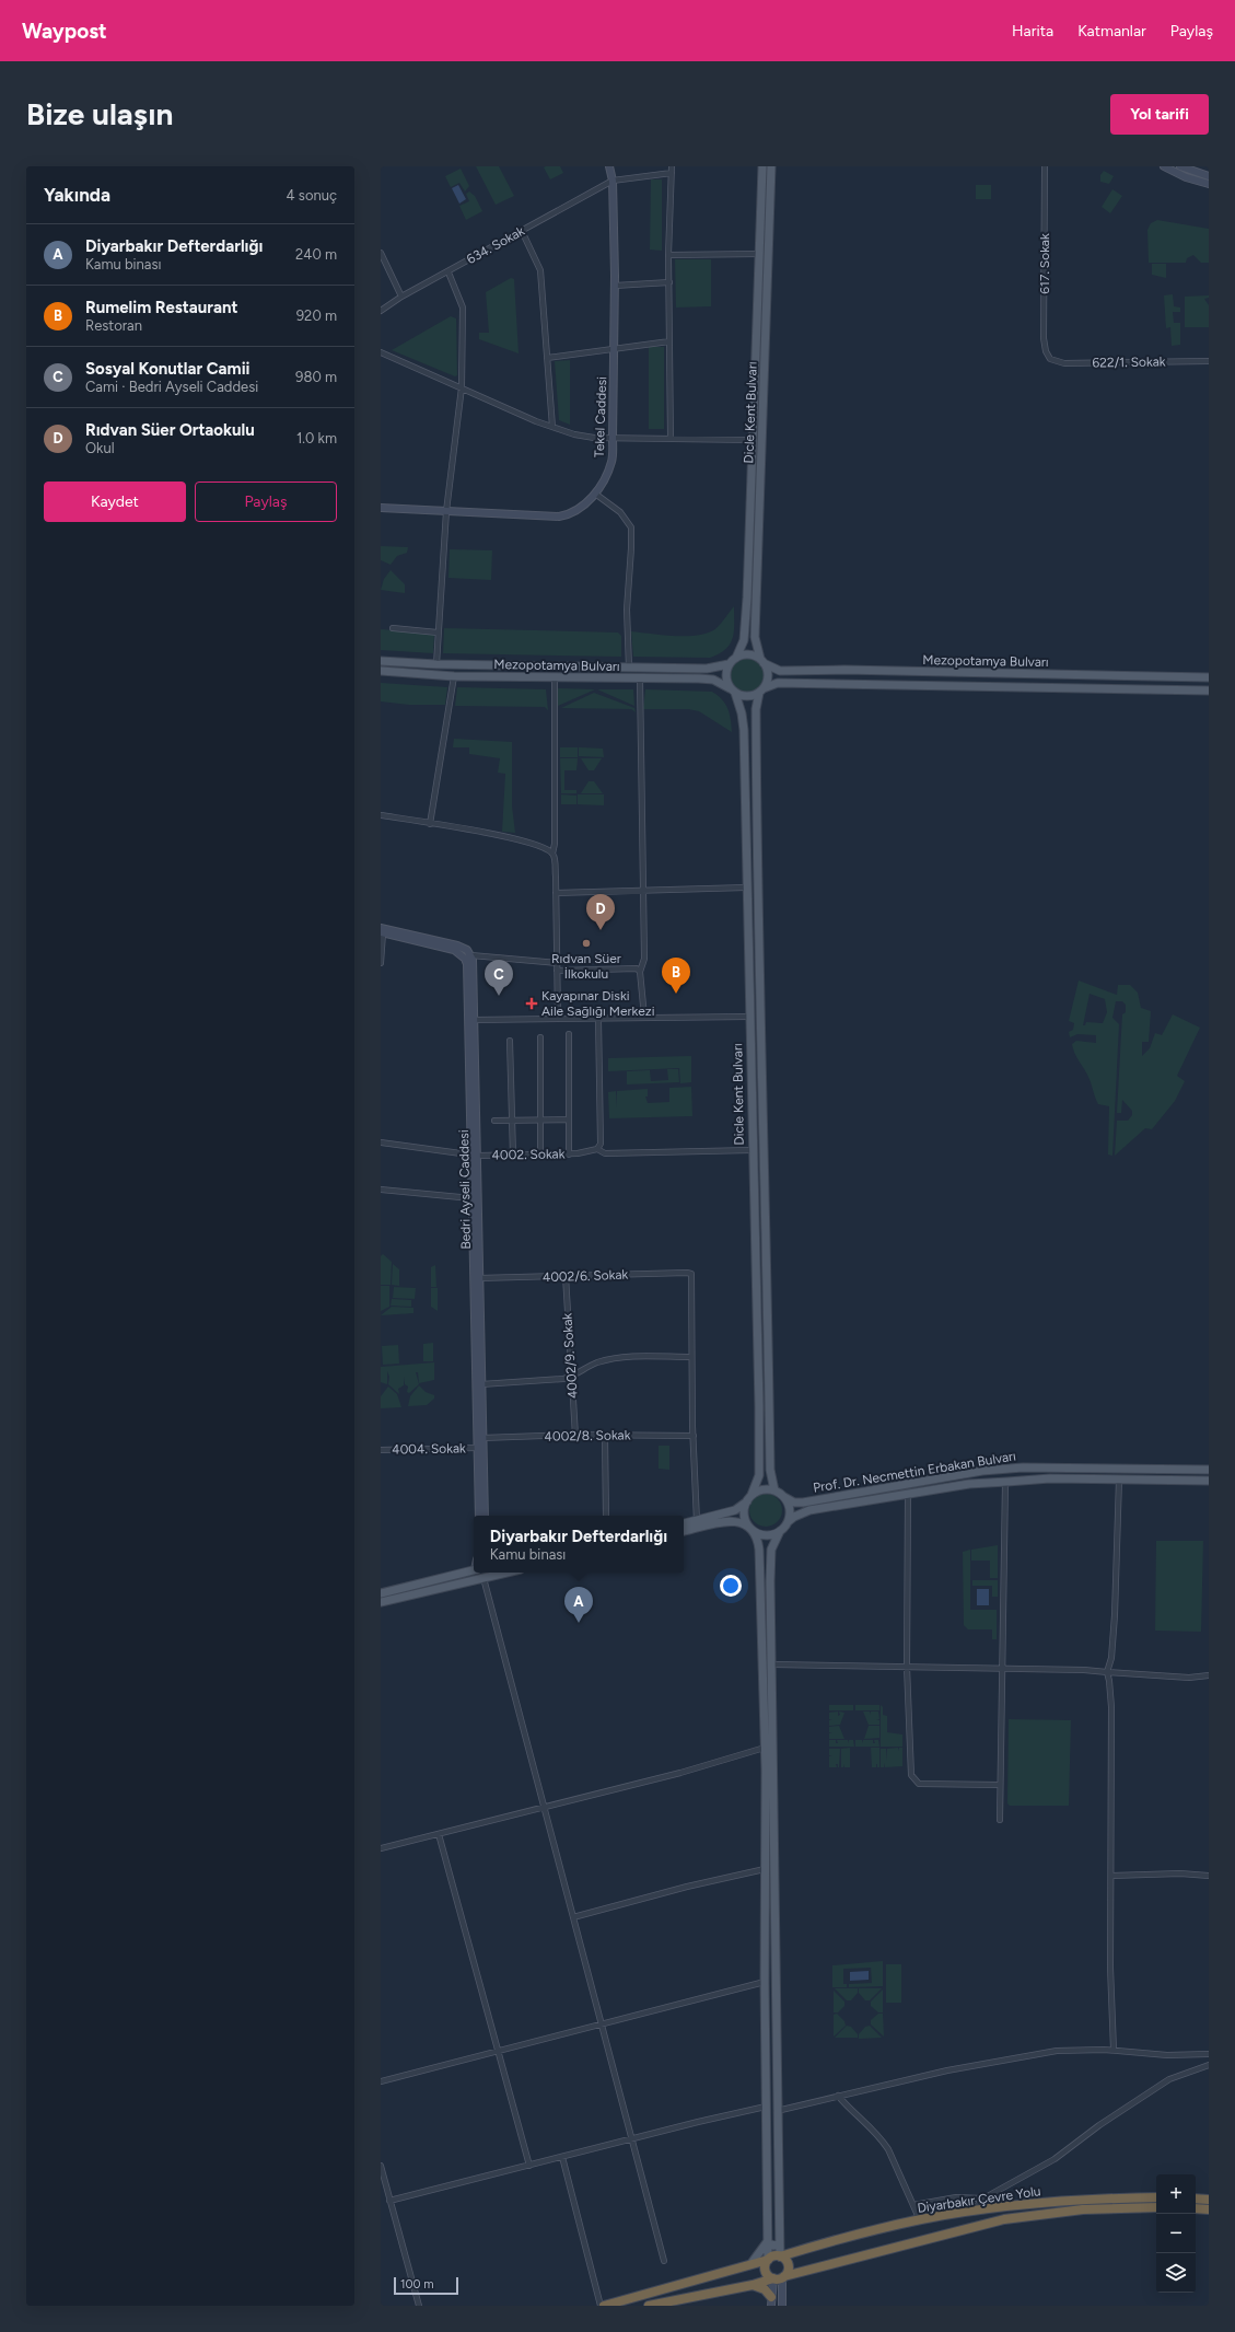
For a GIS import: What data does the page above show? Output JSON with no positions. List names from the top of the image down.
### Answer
{
  "streets": {
    "highway": ["Diyarbakır Çevre Yolu"],
    "main road": [
      "Dicle Kent Bulvarı",
      "Tekel Caddesi",
      "Mezopotamya Bulvarı",
      "Bedri Ayseli Caddesi",
      "Prof. Dr. Necmettin Erbakan Bulvarı"
    ],
    "street": [
      "634. Sokak",
      "617. Sokak",
      "622/1. Sokak",
      "4002. Sokak",
      "4002/6. Sokak",
      "4002/9. Sokak",
      "4002/8. Sokak",
      "4004. Sokak"
    ]
  },
  "crossings": [
    ["634. Sokak", "Tekel Caddesi"],
    ["617. Sokak", "622/1. Sokak"],
    ["Dicle Kent Bulvarı", "Mezopotamya Bulvarı"],
    ["Dicle Kent Bulvarı", "Prof. Dr. Necmettin Erbakan Bulvarı"],
    ["4002. Sokak", "Bedri Ayseli Caddesi"],
    ["Bedri Ayseli Caddesi", "4002/6. Sokak"],
    ["Bedri Ayseli Caddesi", "4002/8. Sokak"],
    ["Bedri Ayseli Caddesi", "4004. Sokak"],
    ["4002/6. Sokak", "4002/9. Sokak"],
    ["4002/9. Sokak", "4002/8. Sokak"]
  ],
  "places": {
    "other": ["Rıdvan Süer İlkokulu"],
    "health": ["Kayapınar Diski Aile Sağlığı Merkezi"]
  },
  "scale_bar": "100 m",
  "page": {
    "header": "Waypost",
    "nav": ["Harita", "Katmanlar", "Paylaş"],
    "buttons": [
      "Yol tarifi",
      ["Kaydet", "Paylaş"]
    ],
    "title": "Bize ulaşın",
    "heading": ["Yakında", "4 sonuç"],
    "list": [
      {
        "mark": "A",
        "name": "Diyarbakır Defterdarlığı",
        "note": "Kamu binası",
        "value": "240 m"
      },
      {
        "mark": "B",
        "name": "Rumelim Restaurant",
        "note": "Restoran",
        "value": "920 m"
      },
      {
        "mark": "C",
        "name": "Sosyal Konutlar Camii",
        "note": "Cami · Bedri Ayseli Caddesi",
        "value": "980 m"
      },
      {
        "mark": "D",
        "name": "Rıdvan Süer Ortaokulu",
        "note": "Okul",
        "value": "1.0 km"
      }
    ],
    "pins": [
      "D",
      "B",
      "C",
      "A"
    ],
    "popup": ["Diyarbakır Defterdarlığı", "Kamu binası"],
    "map_buttons": ["+", "−"],
    "scale": "100 m"
  }
}
